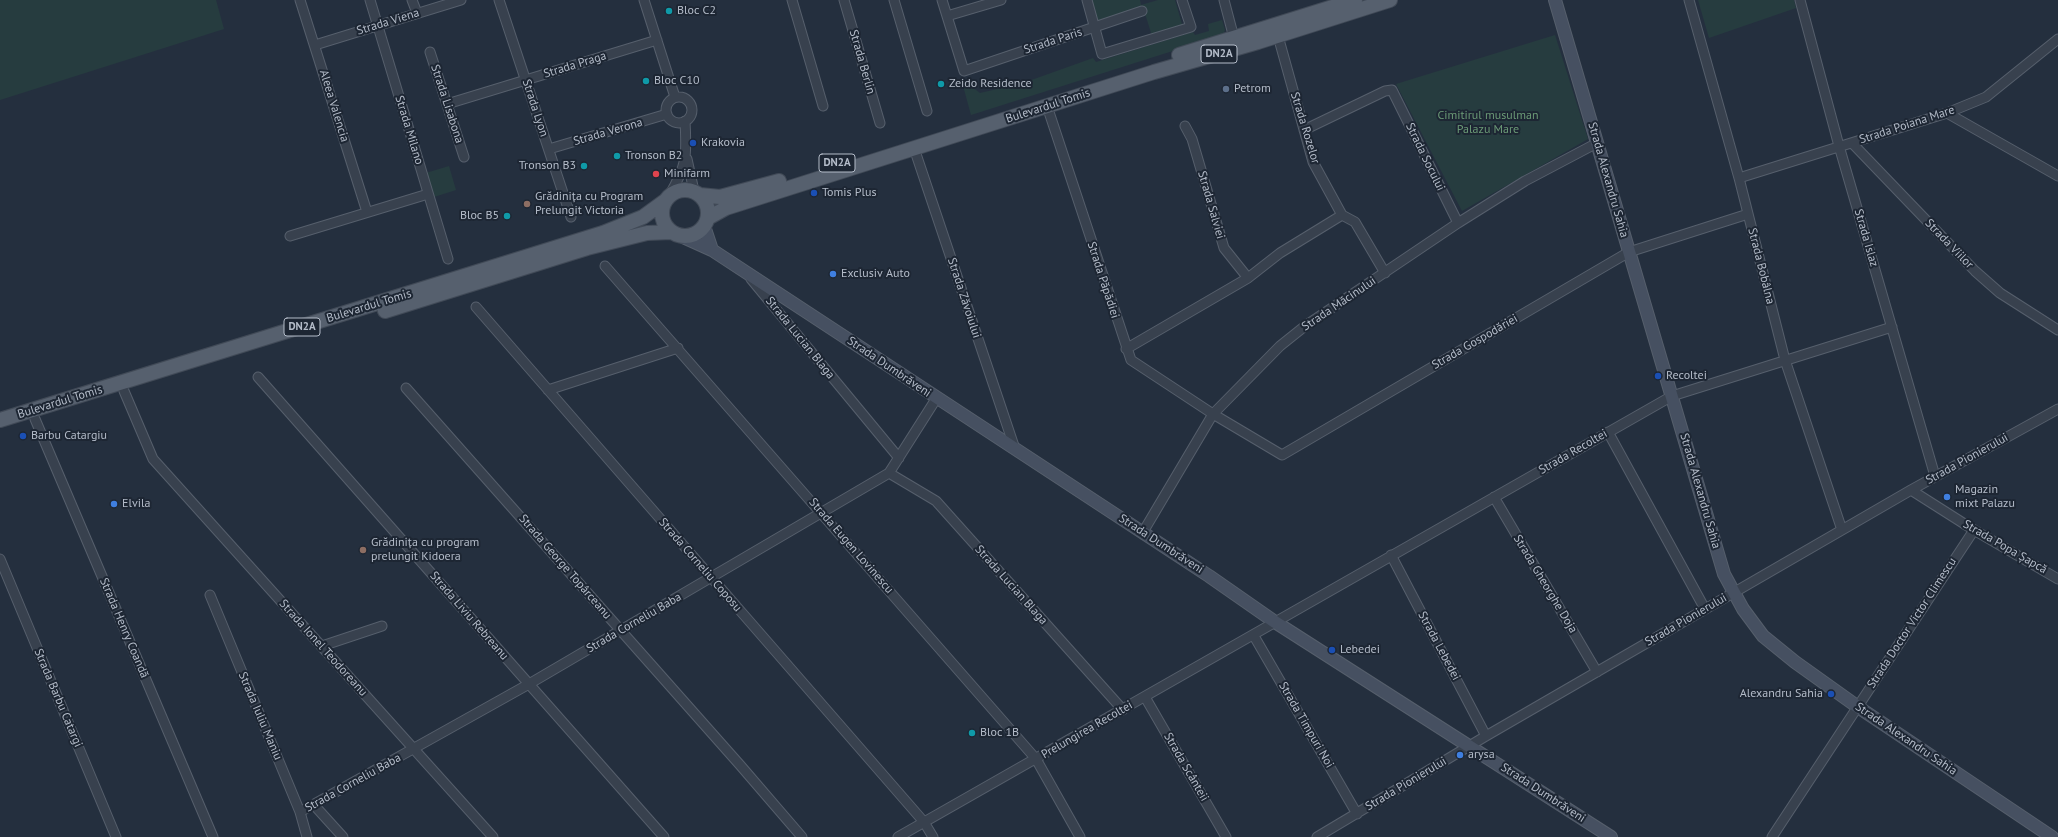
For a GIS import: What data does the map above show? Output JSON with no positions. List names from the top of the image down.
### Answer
{
  "streets": {
    "main road": ["DN2A", "Bulevardul Tomis"],
    "street": [
      "Strada Viena",
      "Strada Paris",
      "Strada Berlin",
      "Strada Praga",
      "Strada Lisabona",
      "Aleea Valencia",
      "Strada Lyon",
      "Strada Poiana Mare",
      "Strada Rozelor",
      "Strada Milano",
      "Strada Verona",
      "Strada Socului",
      "Strada Alexandru Sahia",
      "Strada Salviei",
      "Strada Islaz",
      "Strada Viilor",
      "Strada Bobâlna",
      "Strada Păpădiei",
      "Strada Zăvoiului",
      "Strada Măcinului",
      "Strada Lucian Blaga",
      "Strada Gospodăriei",
      "Strada Dumbrăveni",
      "Strada Recoltei",
      "Strada Pionierului",
      "Strada Eugen Lovinescu",
      "Strada Popa Șapcă",
      "Strada Corneliu Coposu",
      "Strada George Topârceanu",
      "Strada Gheorghe Doja",
      "Strada Liviu Rebreanu",
      "Strada Corneliu Baba",
      "Strada Doctor Victor Climescu",
      "Strada Henry Coandă",
      "Strada Lebedei",
      "Strada Ionel Teodoreanu",
      "Strada Barbu Catargi",
      "Strada Iuliu Maniu",
      "Strada Timpuri Noi",
      "Prelungirea Recoltei",
      "Strada Scânteii"
    ]
  },
  "crossings": [
    ["Strada Viena", "Aleea Valencia"],
    ["Strada Viena", "Strada Milano"],
    ["DN2A", "Bulevardul Tomis"],
    ["DN2A", "Strada Dumbrăveni"],
    ["Strada Praga", "Strada Lisabona"],
    ["Strada Praga", "Strada Lyon"],
    ["Bulevardul Tomis", "Strada Rozelor"],
    ["Bulevardul Tomis", "Strada Păpădiei"],
    ["Bulevardul Tomis", "Strada Zăvoiului"],
    ["Bulevardul Tomis", "Strada Dumbrăveni"],
    ["Bulevardul Tomis", "Strada Henry Coandă"],
    ["Bulevardul Tomis", "Strada Ionel Teodoreanu"],
    ["Strada Lyon", "Strada Verona"],
    ["Strada Poiana Mare", "Strada Islaz"],
    ["Strada Poiana Mare", "Strada Viilor"],
    ["Strada Poiana Mare", "Strada Bobâlna"],
    ["Strada Rozelor", "Strada Socului"],
    ["Strada Rozelor", "Strada Măcinului"],
    ["Strada Socului", "Strada Măcinului"],
    ["Strada Alexandru Sahia", "Strada Măcinului"],
    ["Strada Alexandru Sahia", "Strada Gospodăriei"],
    ["Strada Alexandru Sahia", "Strada Recoltei"],
    ["Strada Alexandru Sahia", "Strada Pionierului"],
    ["Strada Alexandru Sahia", "Strada Doctor Victor Climescu"],
    ["Strada Islaz", "Strada Recoltei"],
    ["Strada Islaz", "Strada Pionierului"],
    ["Strada Bobâlna", "Strada Gospodăriei"],
    ["Strada Bobâlna", "Strada Recoltei"],
    ["Strada Bobâlna", "Strada Pionierului"],
    ["Strada Păpădiei", "Strada Măcinului"],
    ["Strada Păpădiei", "Strada Gospodăriei"],
    ["Strada Zăvoiului", "Strada Dumbrăveni"],
    ["Strada Măcinului", "Strada Gospodăriei"],
    ["Strada Măcinului", "Strada Dumbrăveni"],
    ["Strada Lucian Blaga", "Strada Dumbrăveni"],
    ["Strada Lucian Blaga", "Strada Corneliu Baba"],
    ["Strada Lucian Blaga", "Prelungirea Recoltei"],
    ["Strada Dumbrăveni", "Strada Recoltei"],
    ["Strada Dumbrăveni", "Strada Pionierului"],
    ["Strada Dumbrăveni", "Strada Corneliu Baba"],
    ["Strada Dumbrăveni", "Prelungirea Recoltei"],
    ["Strada Recoltei", "Strada Gheorghe Doja"],
    ["Strada Recoltei", "Strada Lebedei"],
    ["Strada Recoltei", "Prelungirea Recoltei"],
    ["Strada Pionierului", "Strada Popa Șapcă"],
    ["Strada Pionierului", "Strada Gheorghe Doja"],
    ["Strada Pionierului", "Strada Lebedei"],
    ["Strada Pionierului", "Strada Timpuri Noi"],
    ["Strada Eugen Lovinescu", "Strada Corneliu Baba"],
    ["Strada Eugen Lovinescu", "Prelungirea Recoltei"],
    ["Strada Popa Șapcă", "Strada Doctor Victor Climescu"],
    ["Strada Corneliu Coposu", "Strada Corneliu Baba"],
    ["Strada Corneliu Coposu", "Prelungirea Recoltei"],
    ["Strada George Topârceanu", "Strada Corneliu Baba"],
    ["Strada Liviu Rebreanu", "Strada Corneliu Baba"],
    ["Strada Corneliu Baba", "Strada Ionel Teodoreanu"],
    ["Strada Corneliu Baba", "Strada Iuliu Maniu"],
    ["Strada Timpuri Noi", "Prelungirea Recoltei"],
    ["Prelungirea Recoltei", "Strada Scânteii"]
  ],
  "parks": ["Cimitirul musulman Palazu Mare"],
  "places": [
    "Bloc C2",
    "Bloc C10",
    "Zeido Residence",
    "Petrom",
    "Krakovia",
    "Tronson B2",
    "Tronson B3",
    "Minifarm",
    "Tomis Plus",
    "Grădinița cu Program Prelungit Victoria",
    "Bloc B5",
    "Exclusiv Auto",
    "Recoltei",
    "Barbu Catargiu",
    "Magazin mixt Palazu",
    "Elvila",
    "Grădinița cu program prelungit Kidoera",
    "Lebedei",
    "Alexandru Sahia",
    "Bloc 1B",
    "arysa"
  ]
}
